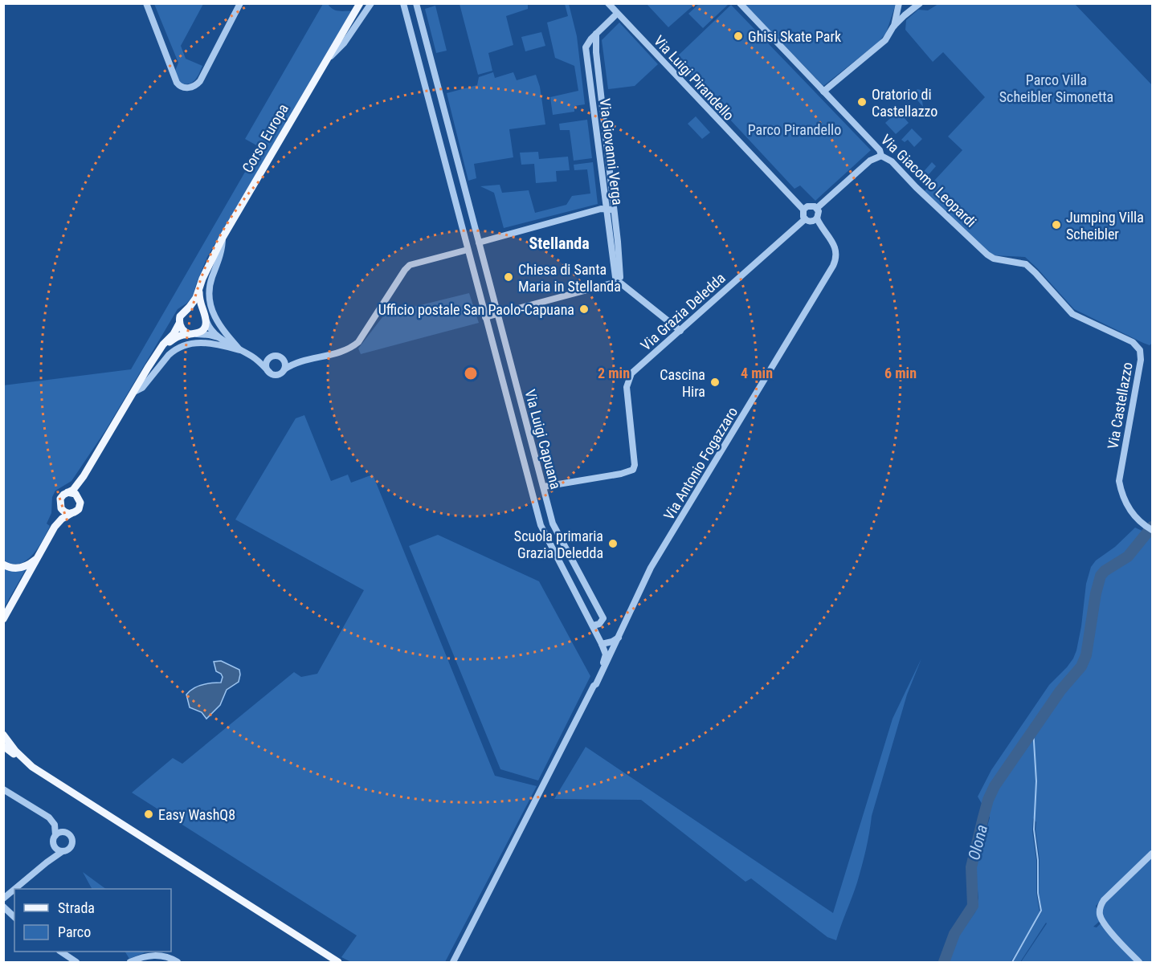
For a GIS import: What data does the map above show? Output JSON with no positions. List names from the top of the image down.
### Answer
{
  "streets": {
    "main road": ["Corso Europa"],
    "street": [
      "Via Luigi Pirandello",
      "Via Giovanni Verga",
      "Via Giacomo Leopardi",
      "Via Grazia Deledda",
      "Via Castellazzo",
      "Via Luigi Capuana",
      "Via Antonio Fogazzaro"
    ]
  },
  "crossings": [
    ["Via Luigi Pirandello", "Via Giovanni Verga"],
    ["Via Luigi Pirandello", "Via Grazia Deledda"],
    ["Via Luigi Pirandello", "Via Antonio Fogazzaro"],
    ["Via Giacomo Leopardi", "Via Castellazzo"],
    ["Via Grazia Deledda", "Via Luigi Capuana"],
    ["Via Grazia Deledda", "Via Antonio Fogazzaro"]
  ],
  "districts": ["Stellanda"],
  "water": ["Olona"],
  "parks": ["Parco Villa Scheibler Simonetta", "Parco Pirandello"],
  "places": [
    "Ghisi Skate Park",
    "Oratorio di Castellazzo",
    "Jumping Villa Scheibler",
    "Chiesa di Santa Maria in Stellanda",
    "Ufficio postale San Paolo-Capuana",
    "Cascina Hira",
    "Scuola primaria Grazia Deledda",
    "Easy WashQ8"
  ],
  "legend": ["Strada", "Parco"],
  "rings": ["2 min", "4 min", "6 min"]
}
